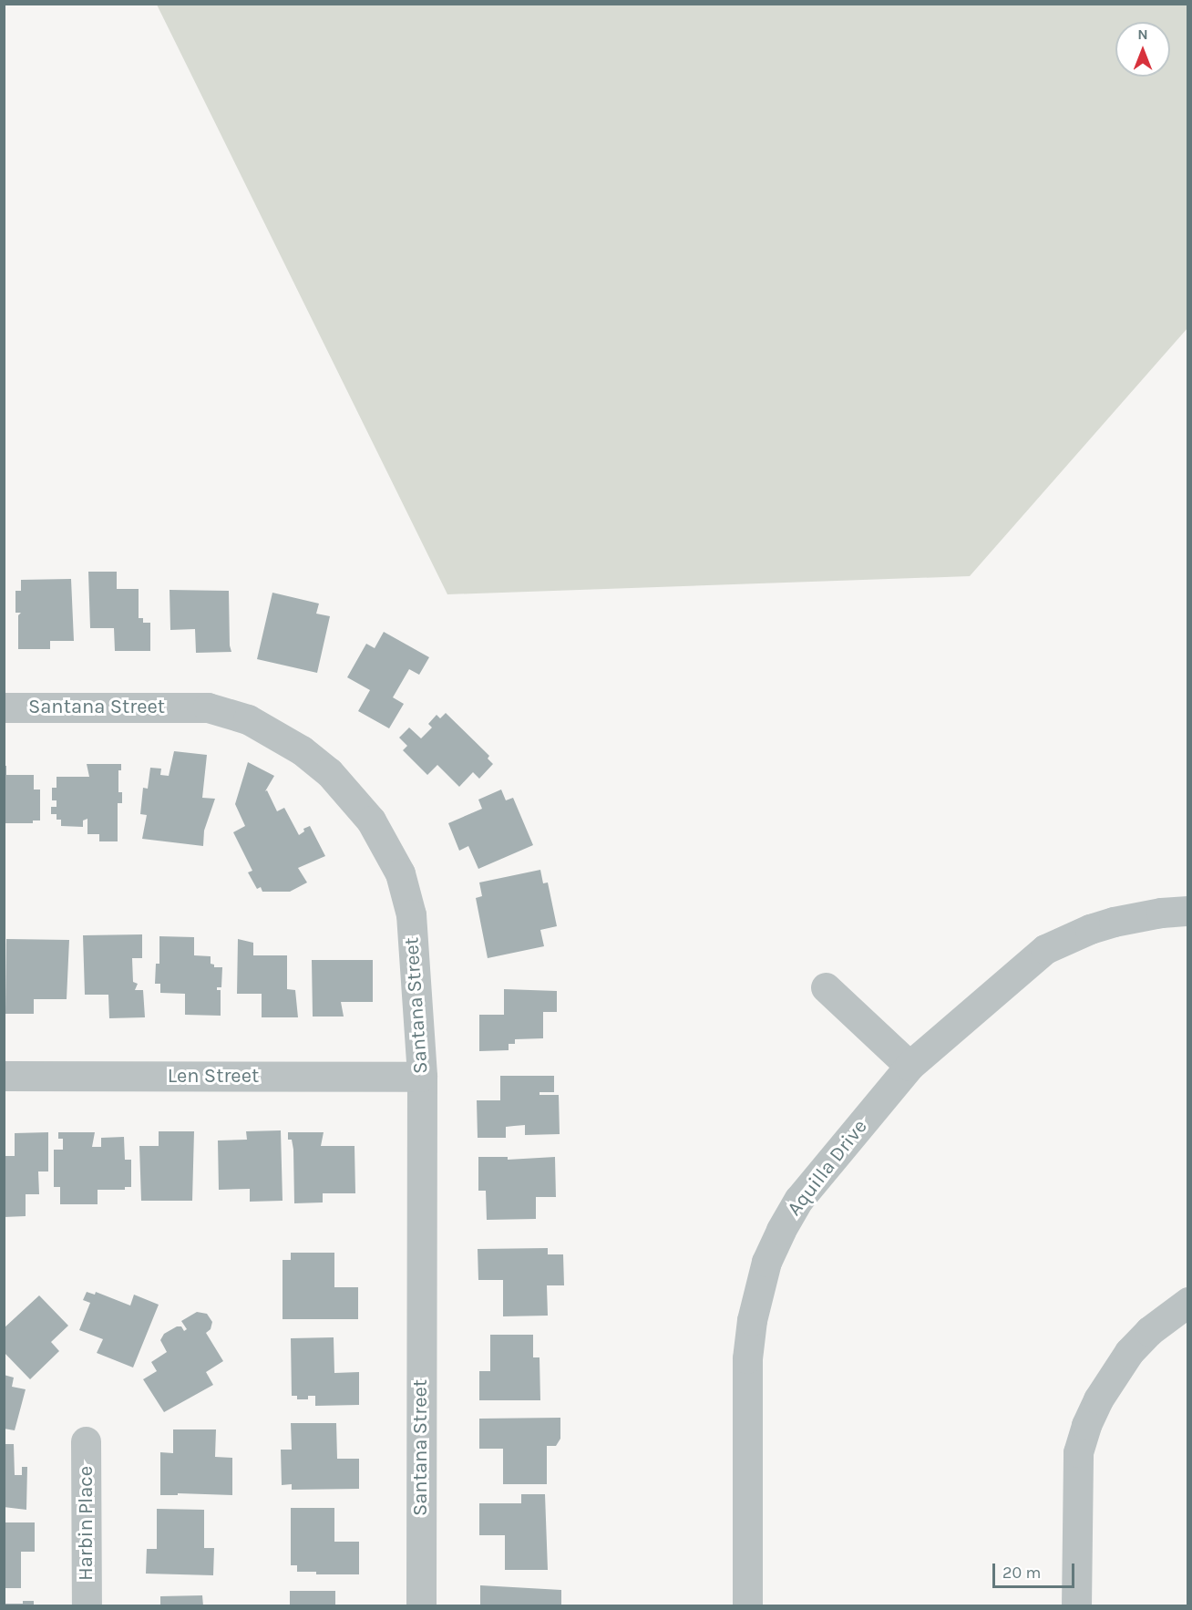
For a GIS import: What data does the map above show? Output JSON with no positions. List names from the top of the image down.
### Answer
{
  "streets": {
    "street": [
      "Santana Street",
      "Len Street",
      "Aquilla Drive",
      "Harbin Place"
    ]
  },
  "crossings": [
    ["Santana Street", "Len Street"]
  ],
  "scale_bar": "20 m",
  "north": "top"
}
